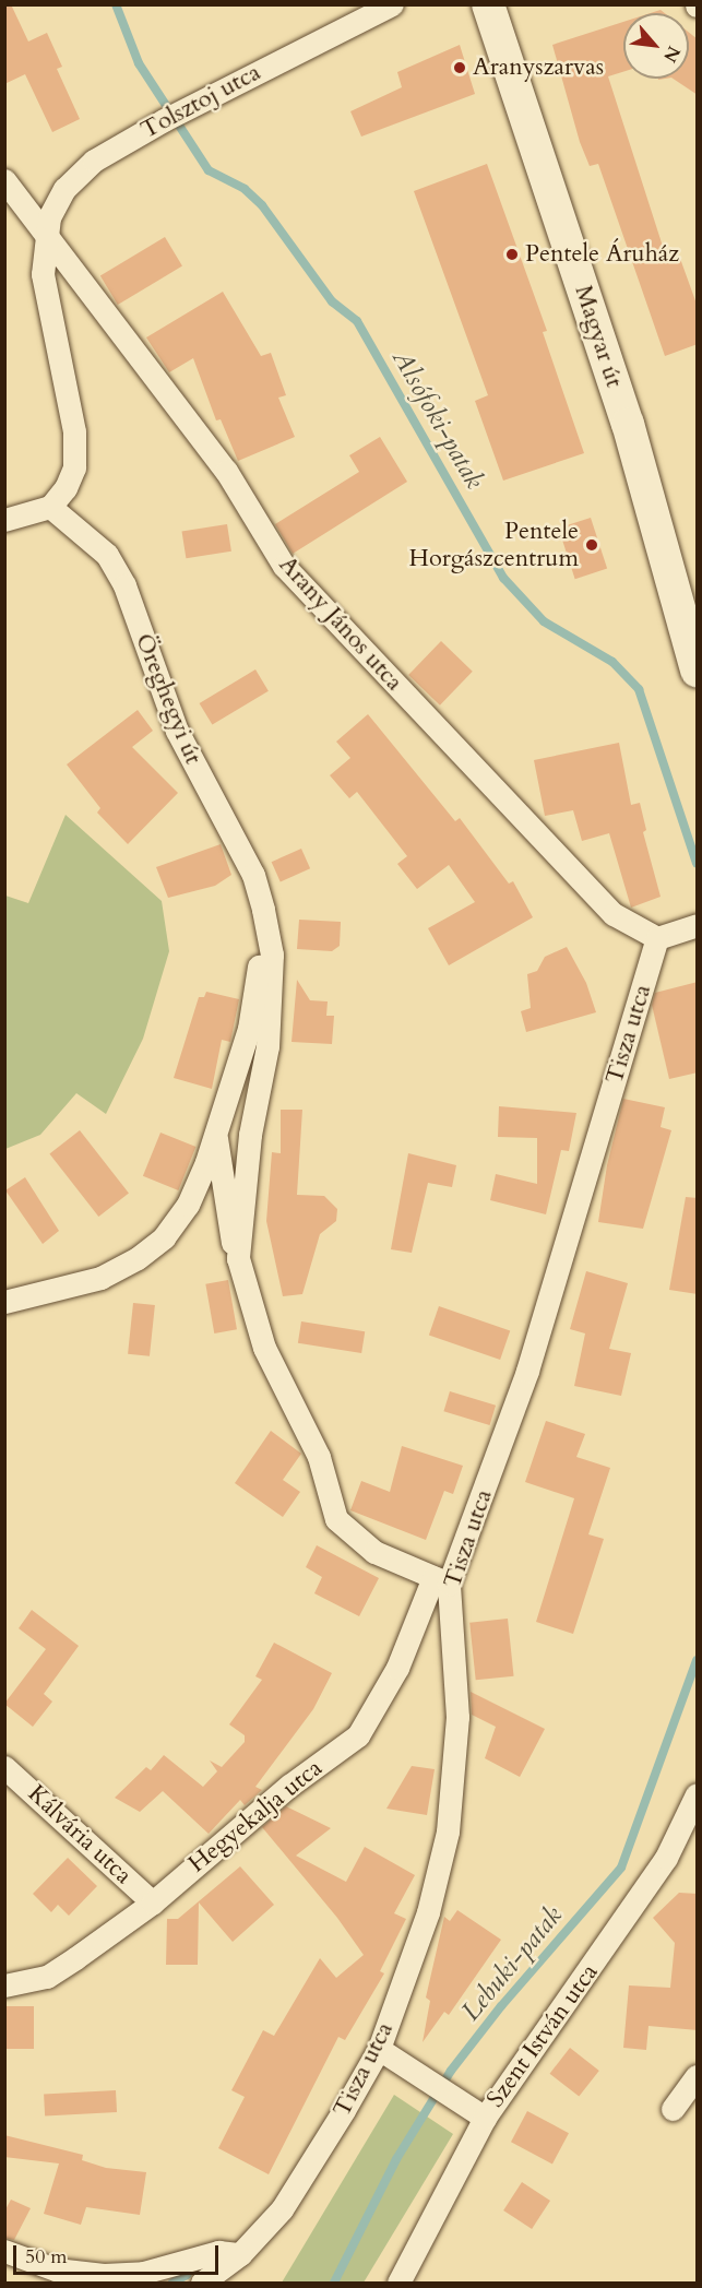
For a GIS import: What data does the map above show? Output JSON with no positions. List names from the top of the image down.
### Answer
{
  "streets": {
    "street": [
      "Tolsztoj utca",
      "Magyar út",
      "Arany János utca",
      "Öreghegyi út",
      "Tisza utca",
      "Hegyekalja utca",
      "Kálvária utca",
      "Szent István utca"
    ]
  },
  "crossings": [
    ["Tolsztoj utca", "Arany János utca"],
    ["Arany János utca", "Tisza utca"],
    ["Tisza utca", "Hegyekalja utca"],
    ["Hegyekalja utca", "Kálvária utca"]
  ],
  "water": ["Alsófoki-patak", "Lebuki-patak"],
  "places": ["Aranyszarvas", "Pentele Áruház", "Pentele Horgászcentrum"],
  "scale_bar": "50 m",
  "north": "bottom right"
}
